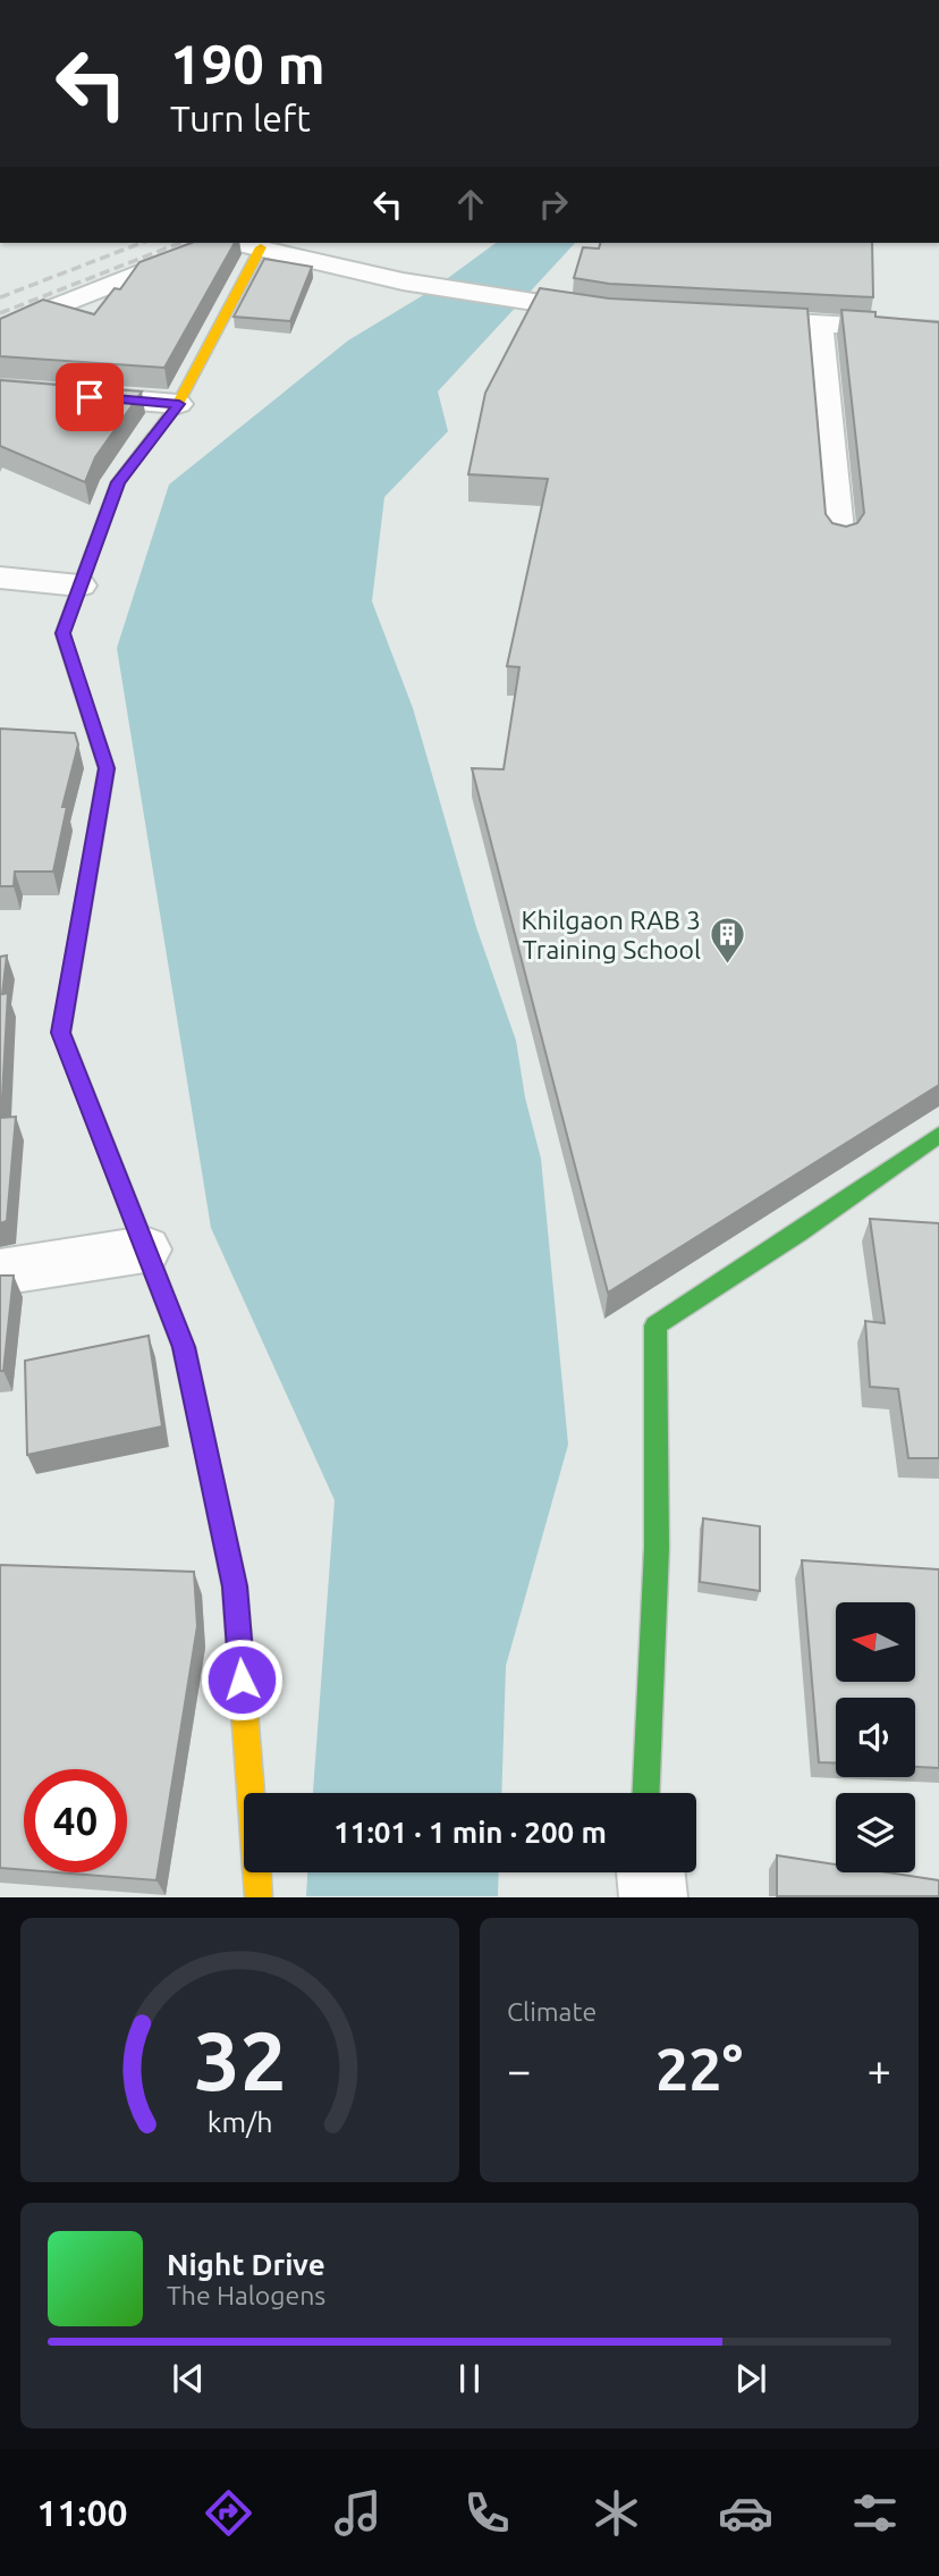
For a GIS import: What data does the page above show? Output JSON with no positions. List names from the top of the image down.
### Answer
{
  "places": {
    "building": ["Khilgaon RAB 3 Training School"]
  },
  "north": "left",
  "page": {
    "turn": ["190 m", "Turn left"],
    "limit": "40",
    "trip": "11:01 · 1 min · 200 m",
    "tile": "Climate",
    "heat": ["−", "22°", "+"],
    "song": ["Night Drive", "The Halogens"],
    "tabs": "11:00",
    "gauge": ["32", "km/h"]
  }
}
